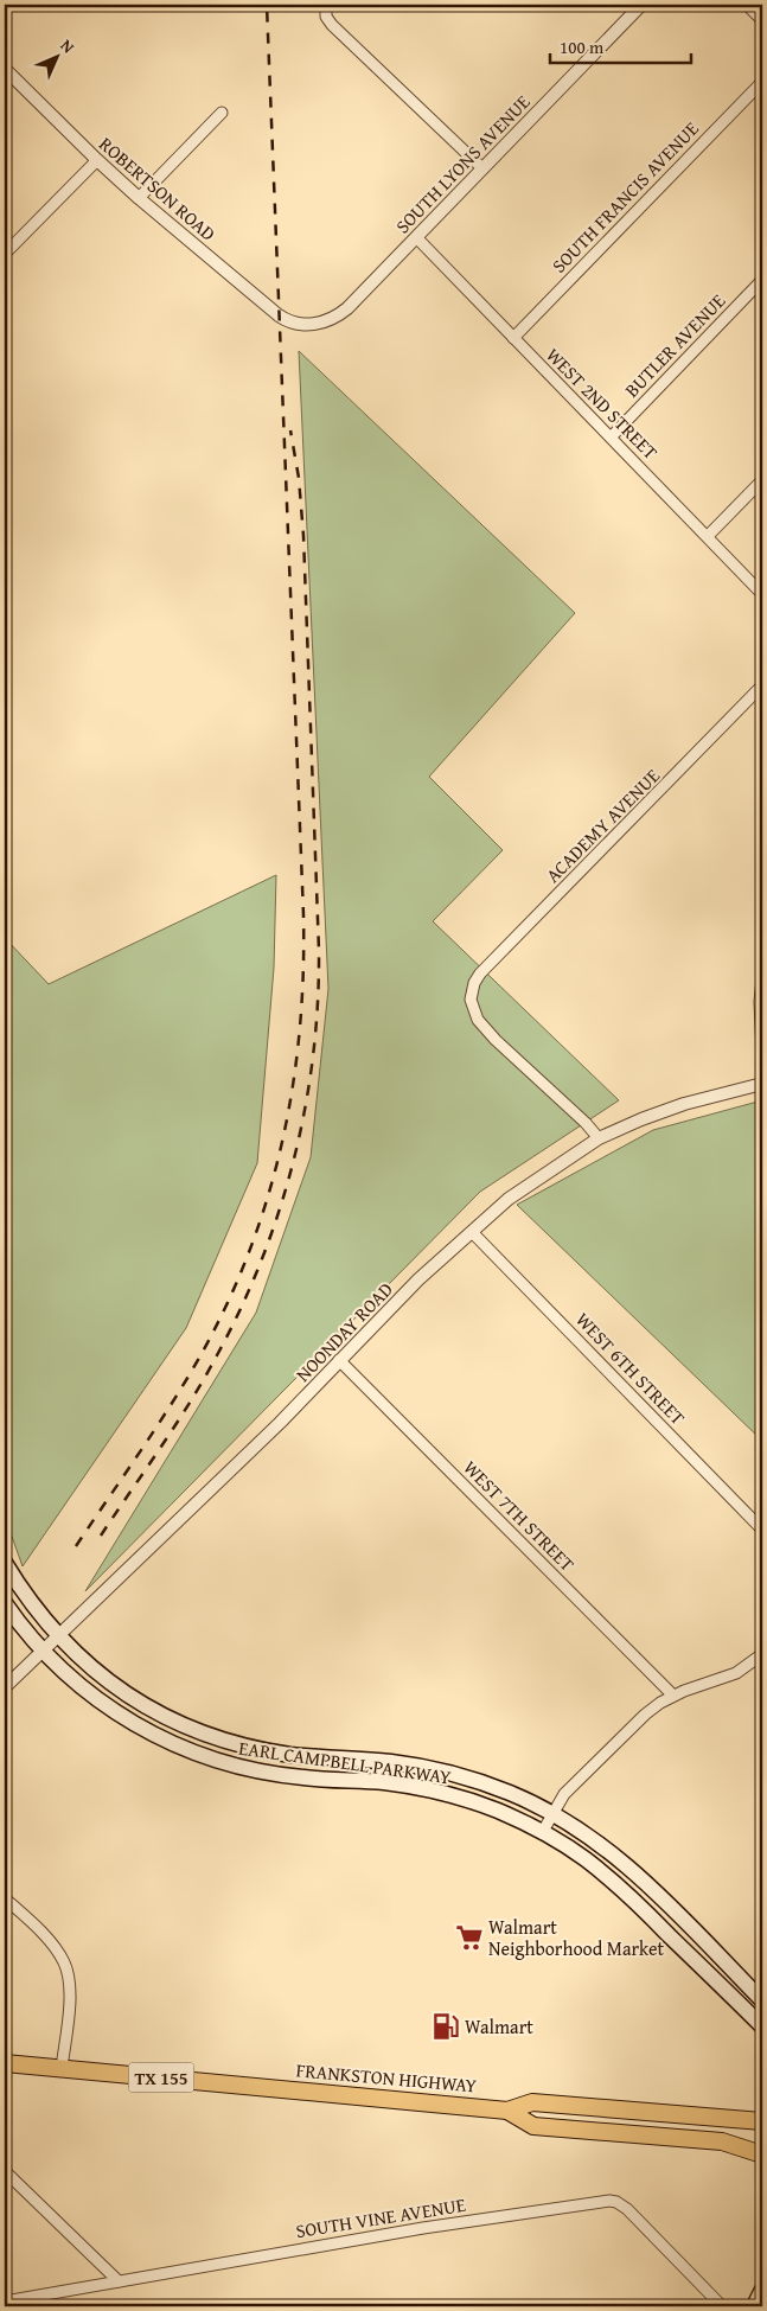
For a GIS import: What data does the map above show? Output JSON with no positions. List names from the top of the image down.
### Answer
{
  "streets": {
    "main road": ["EARL CAMPBELL PARKWAY", "TX 155", "FRANKSTON HIGHWAY"],
    "street": [
      "SOUTH LYONS AVENUE",
      "ROBERTSON ROAD",
      "SOUTH FRANCIS AVENUE",
      "BUTLER AVENUE",
      "WEST 2ND STREET",
      "ACADEMY AVENUE",
      "NOONDAY ROAD",
      "WEST 6TH STREET",
      "WEST 7TH STREET",
      "SOUTH VINE AVENUE"
    ]
  },
  "crossings": [
    ["SOUTH LYONS AVENUE", "ROBERTSON ROAD"],
    ["SOUTH LYONS AVENUE", "WEST 2ND STREET"],
    ["SOUTH FRANCIS AVENUE", "WEST 2ND STREET"],
    ["BUTLER AVENUE", "WEST 2ND STREET"],
    ["ACADEMY AVENUE", "NOONDAY ROAD"],
    ["NOONDAY ROAD", "WEST 6TH STREET"],
    ["NOONDAY ROAD", "WEST 7TH STREET"],
    ["NOONDAY ROAD", "EARL CAMPBELL PARKWAY"],
    ["TX 155", "FRANKSTON HIGHWAY"]
  ],
  "places": {
    "supermarket": ["Walmart Neighborhood Market"],
    "fuel station": ["Walmart"]
  },
  "scale_bar": "100 m",
  "north": "top right"
}
